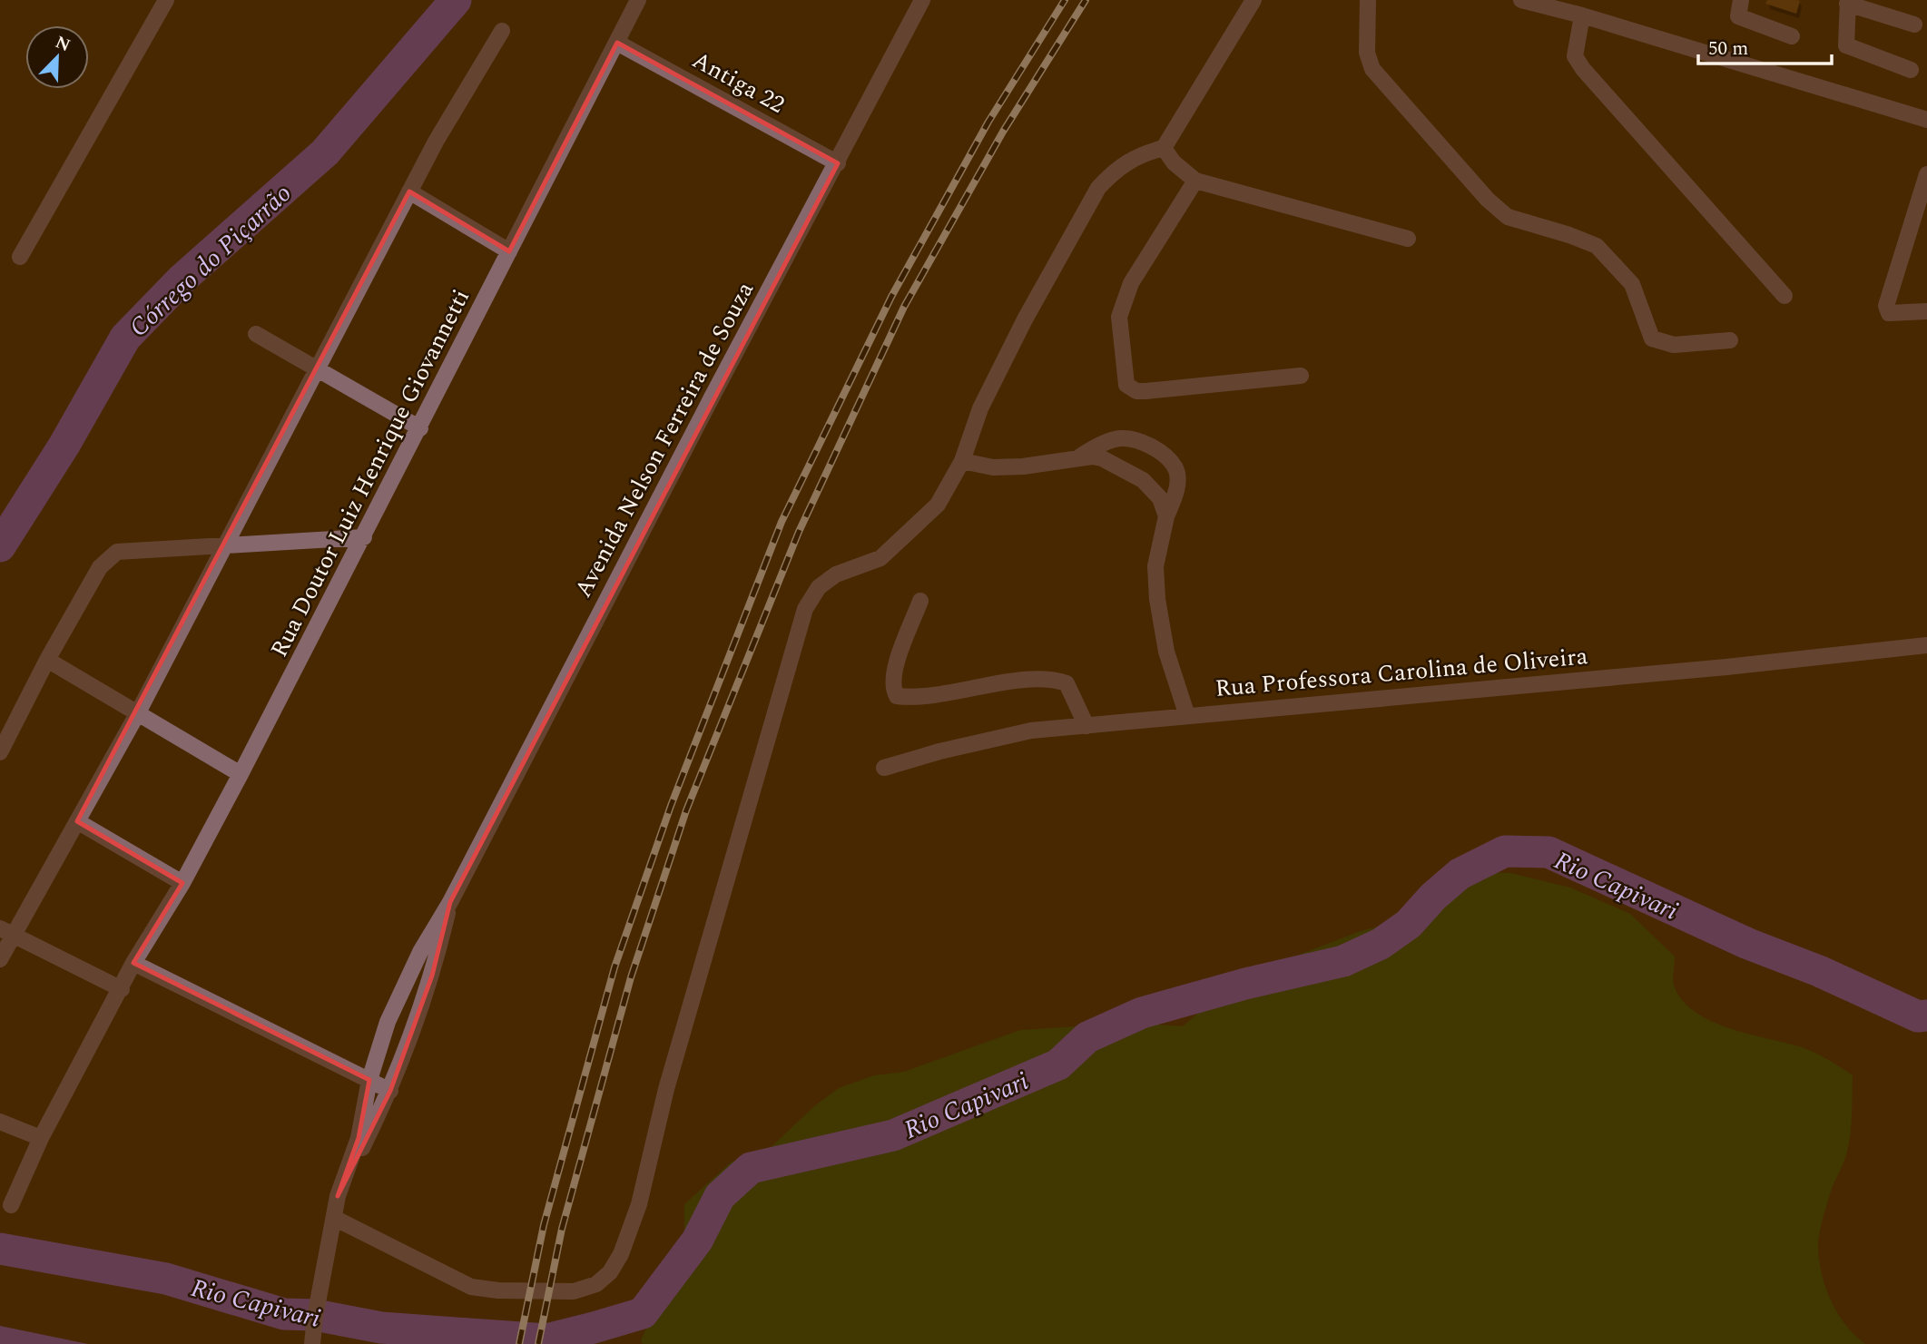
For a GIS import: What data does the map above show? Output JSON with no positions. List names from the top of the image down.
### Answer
{
  "streets": {
    "street": [
      "Antiga 22",
      "Avenida Nelson Ferreira de Souza",
      "Rua Doutor Luiz Henrique Giovannetti",
      "Rua Professora Carolina de Oliveira"
    ]
  },
  "crossings": [
    ["Antiga 22", "Avenida Nelson Ferreira de Souza"],
    ["Antiga 22", "Rua Doutor Luiz Henrique Giovannetti"]
  ],
  "water": ["Córrego do Piçarrão", "Rio Capivari"],
  "scale_bar": "50 m",
  "north": "top right"
}
